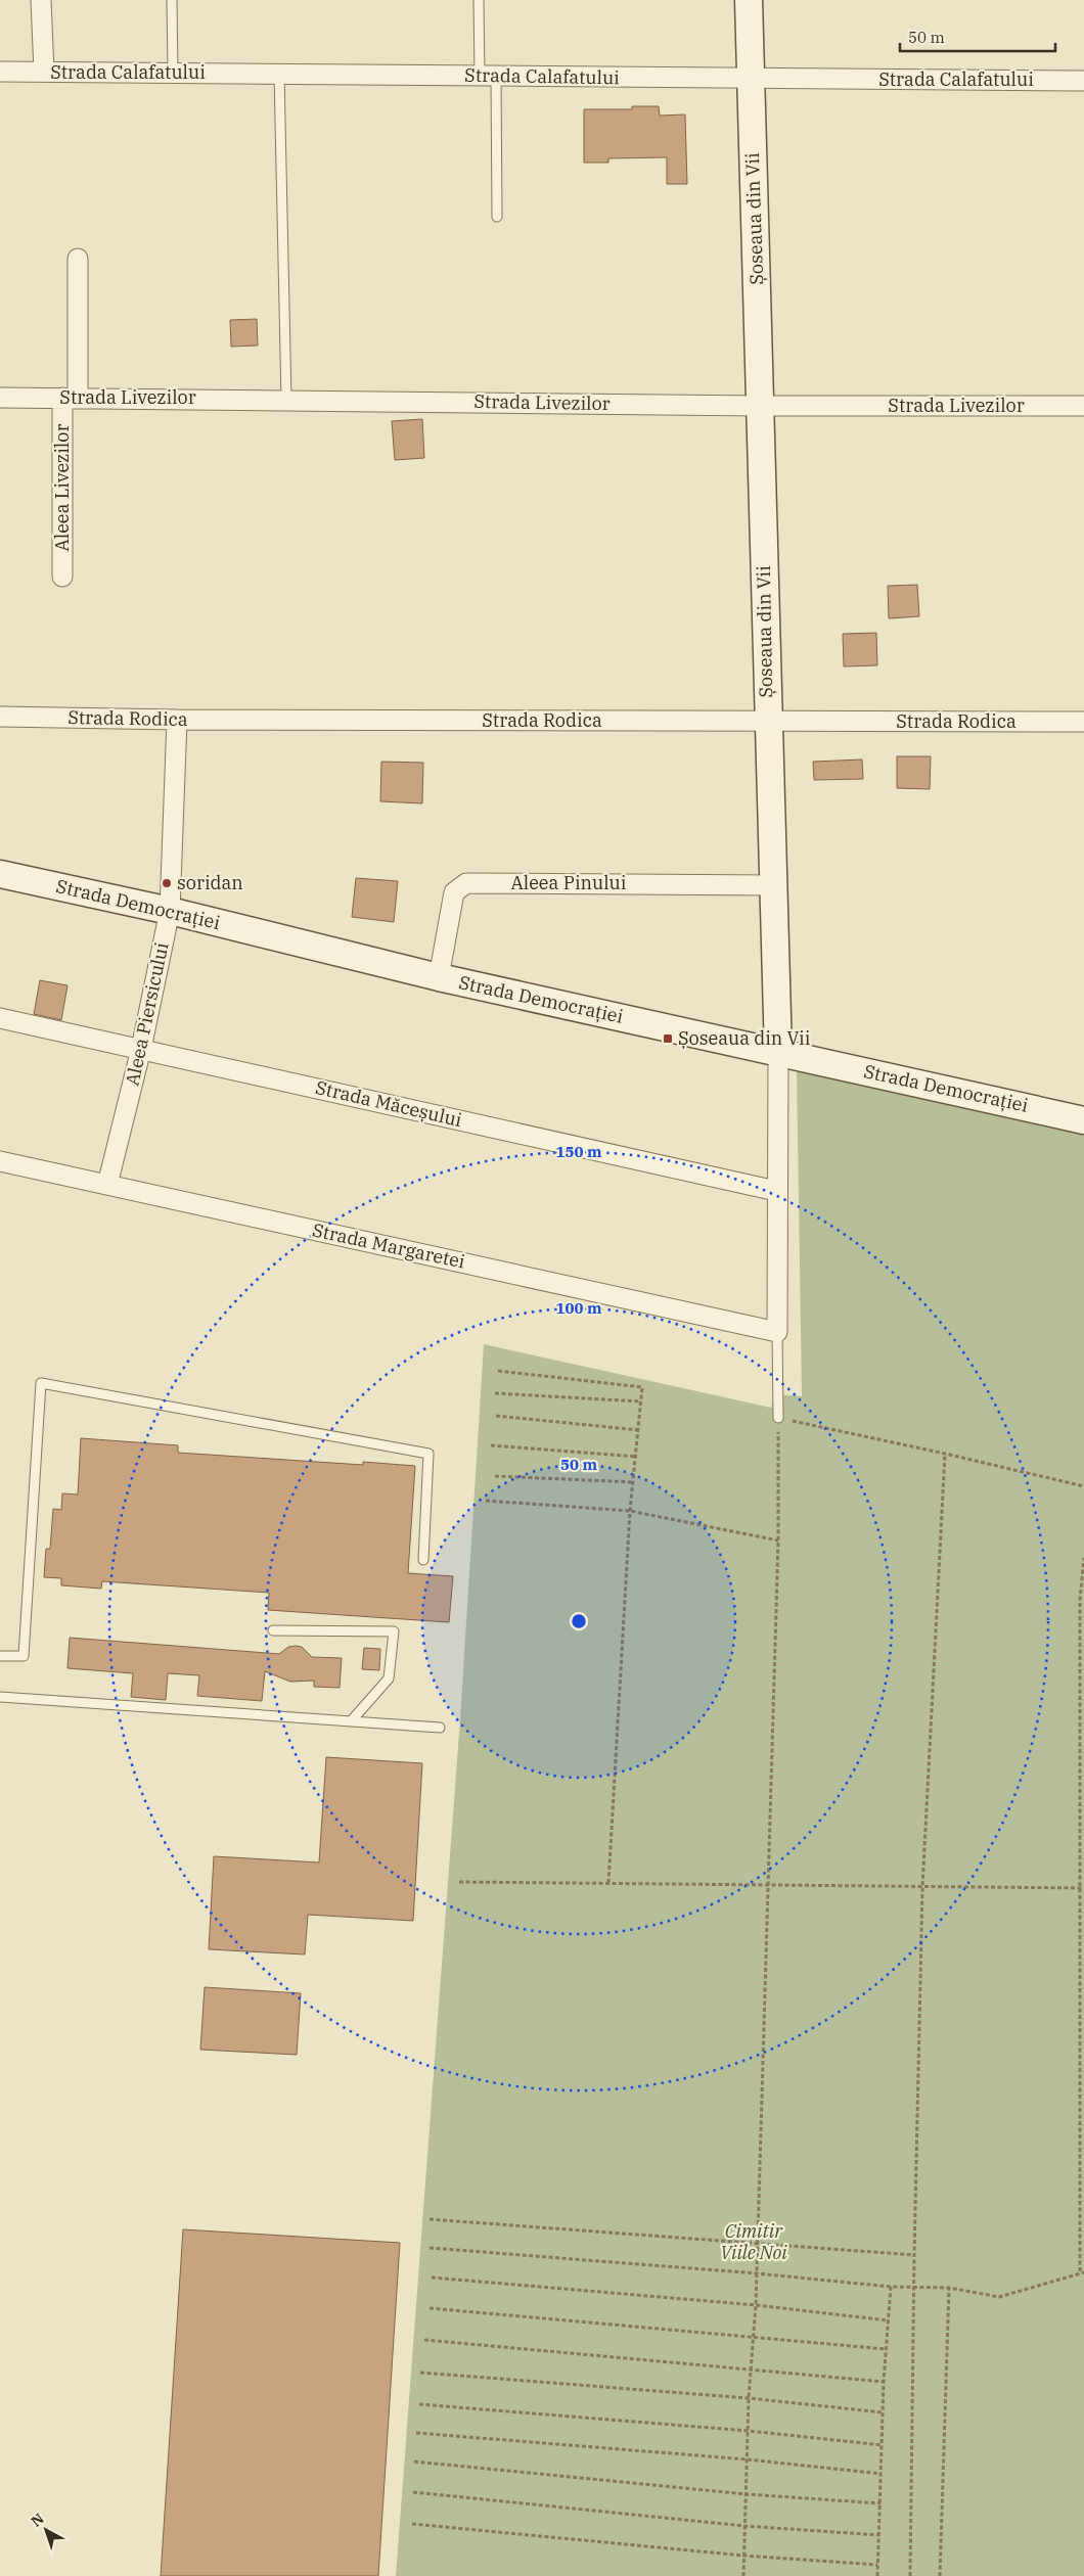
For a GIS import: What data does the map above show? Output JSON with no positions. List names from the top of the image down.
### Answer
{
  "streets": {
    "street": [
      "Strada Calafatului",
      "Șoseaua din Vii",
      "Strada Livezilor",
      "Aleea Livezilor",
      "Strada Rodica",
      "Aleea Pinului",
      "Strada Democrației",
      "Aleea Piersicului",
      "Strada Măceșului",
      "Strada Margaretei"
    ]
  },
  "crossings": [
    ["Strada Calafatului", "Șoseaua din Vii"],
    ["Șoseaua din Vii", "Strada Livezilor"],
    ["Șoseaua din Vii", "Strada Rodica"],
    ["Șoseaua din Vii", "Aleea Pinului"],
    ["Șoseaua din Vii", "Strada Democrației"],
    ["Șoseaua din Vii", "Strada Măceșului"],
    ["Șoseaua din Vii", "Strada Margaretei"],
    ["Strada Livezilor", "Aleea Livezilor"],
    ["Strada Rodica", "Aleea Piersicului"],
    ["Aleea Pinului", "Strada Democrației"],
    ["Strada Democrației", "Aleea Piersicului"],
    ["Aleea Piersicului", "Strada Măceșului"],
    ["Aleea Piersicului", "Strada Margaretei"]
  ],
  "parks": ["Cimitir Viile Noi"],
  "places": {
    "other": ["soridan"],
    "transit": ["Șoseaua din Vii"]
  },
  "scale_bar": "50 m",
  "north": "top left",
  "rings": ["150 m", "100 m", "50 m"]
}
